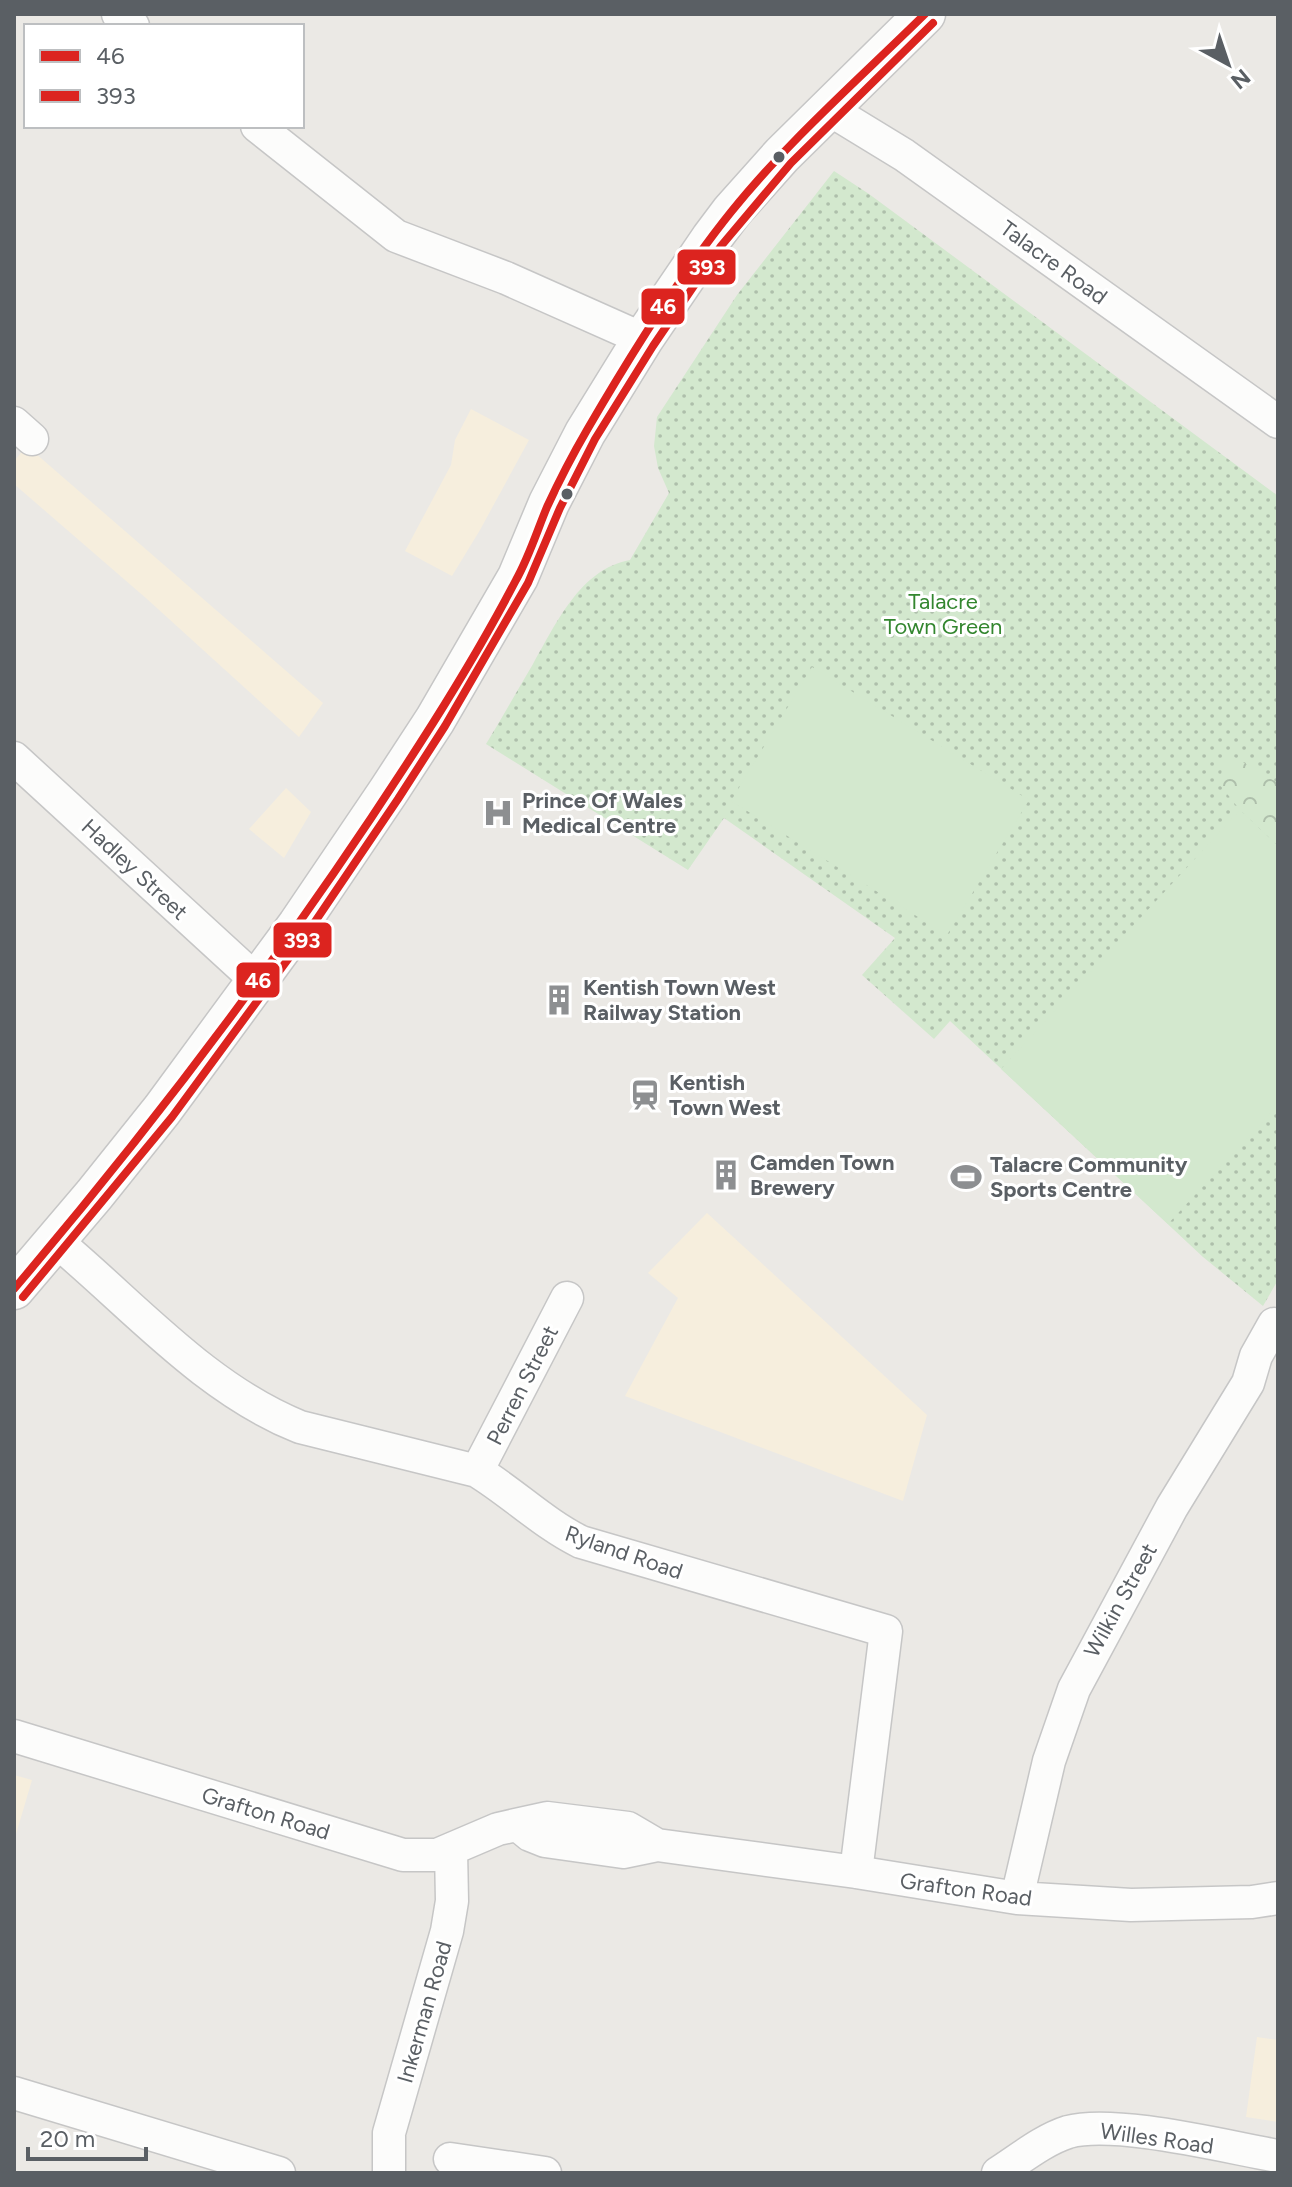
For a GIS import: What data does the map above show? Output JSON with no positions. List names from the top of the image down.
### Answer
{
  "streets": {
    "street": [
      "Talacre Road",
      "Hadley Street",
      "Perren Street",
      "Ryland Road",
      "Wilkin Street",
      "Grafton Road",
      "Inkerman Road",
      "Willes Road"
    ]
  },
  "crossings": [
    ["Perren Street", "Ryland Road"],
    ["Ryland Road", "Grafton Road"],
    ["Wilkin Street", "Grafton Road"],
    ["Grafton Road", "Inkerman Road"]
  ],
  "parks": ["Talacre Town Green"],
  "places": {
    "hospital": ["Prince Of Wales Medical Centre"],
    "building": ["Kentish Town West Railway Station", "Camden Town Brewery"],
    "station": ["Kentish Town West"],
    "sports": ["Talacre Community Sports Centre"]
  },
  "lines": ["transit line 46", "transit line 393"],
  "legend": ["46", "393"],
  "scale_bar": "20 m",
  "north": "bottom right"
}
